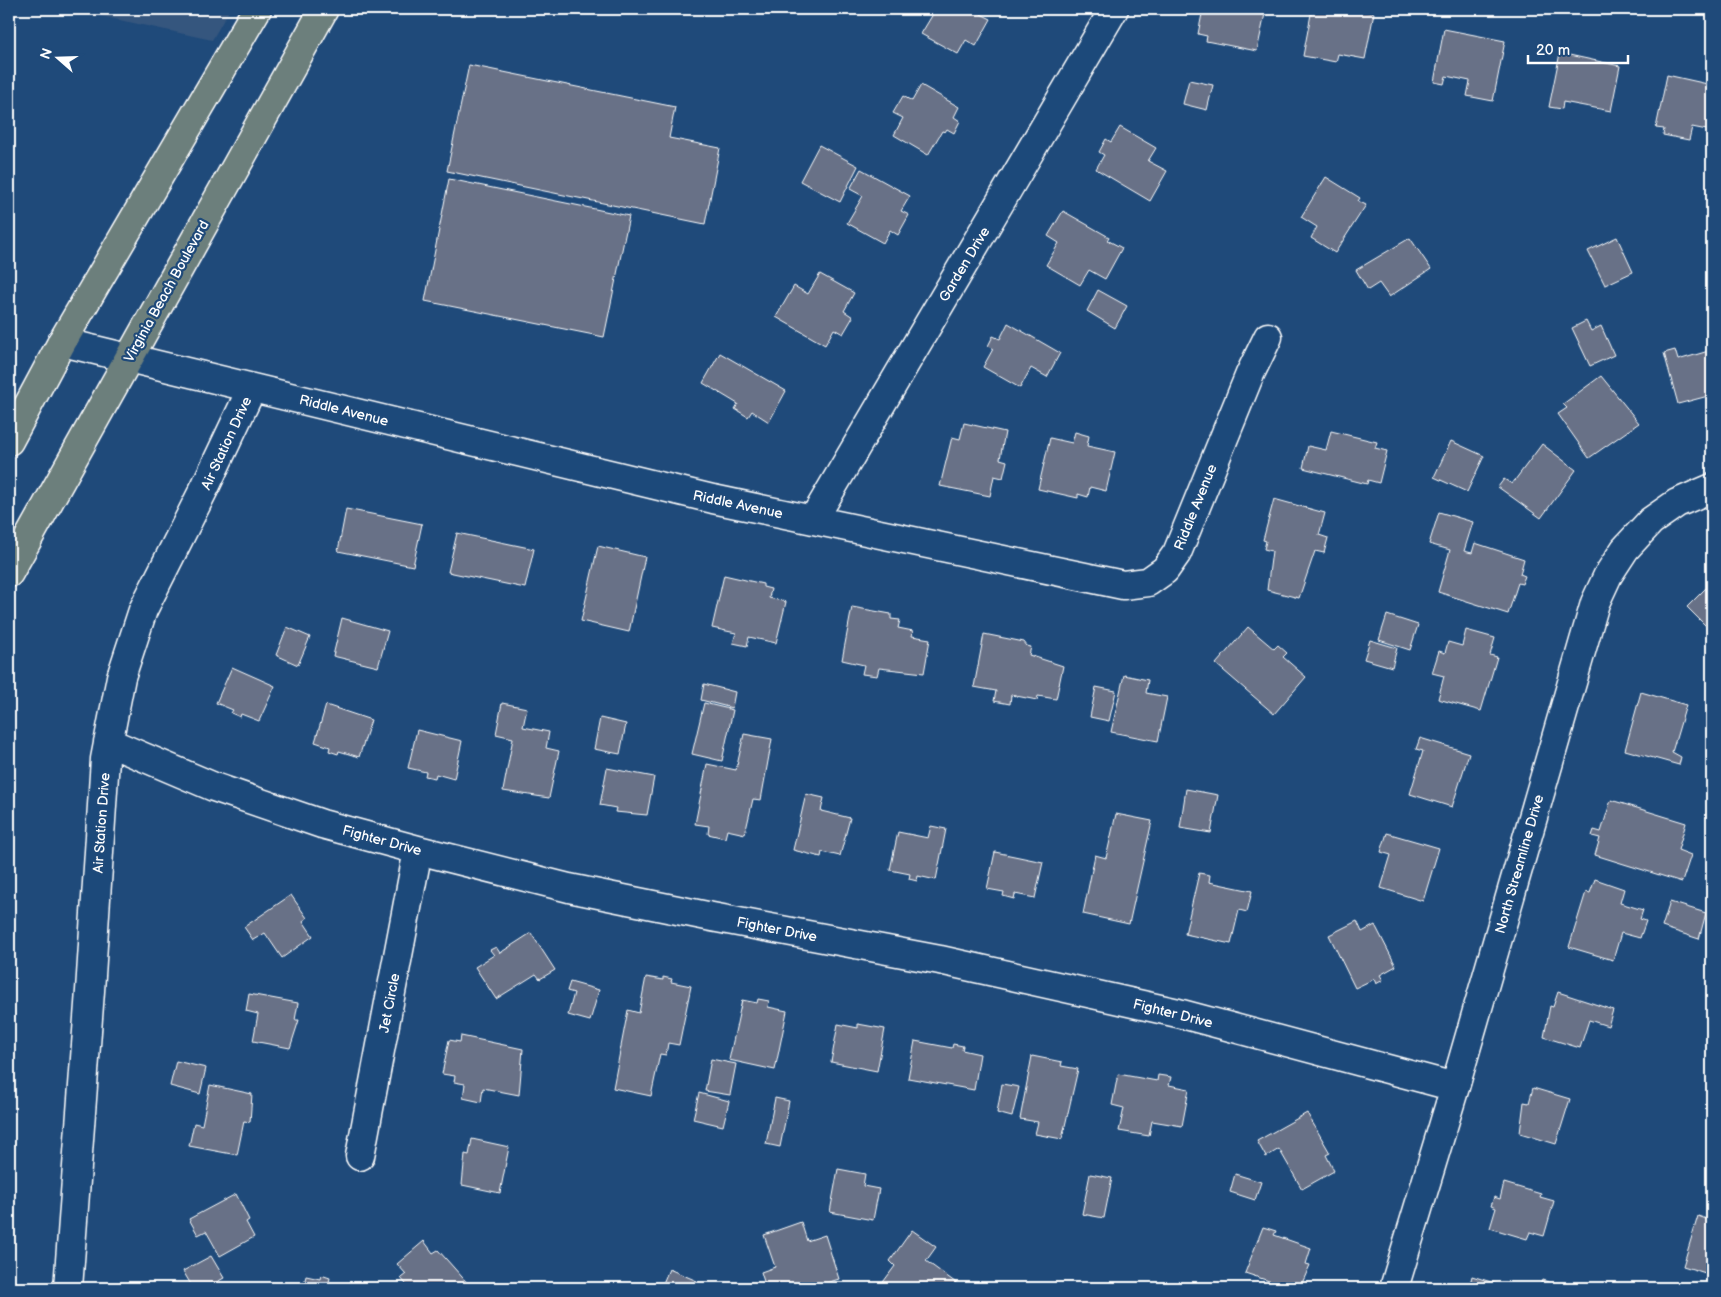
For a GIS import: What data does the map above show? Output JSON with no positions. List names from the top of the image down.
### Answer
{
  "streets": {
    "main road": ["Virginia Beach Boulevard"],
    "street": [
      "Garden Drive",
      "Riddle Avenue",
      "Air Station Drive",
      "Fighter Drive",
      "North Streamline Drive",
      "Jet Circle"
    ]
  },
  "crossings": [
    ["Garden Drive", "Riddle Avenue"],
    ["Virginia Beach Boulevard", "Riddle Avenue"],
    ["Riddle Avenue", "Air Station Drive"],
    ["Air Station Drive", "Fighter Drive"],
    ["Fighter Drive", "North Streamline Drive"],
    ["Fighter Drive", "Jet Circle"]
  ],
  "scale_bar": "20 m",
  "north": "left"
}
